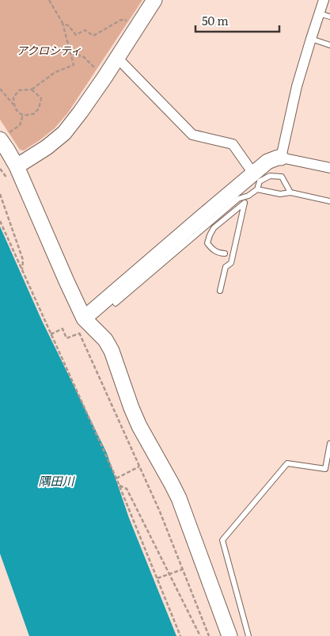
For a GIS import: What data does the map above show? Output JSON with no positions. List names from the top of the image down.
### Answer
{
  "water": ["隅田川"],
  "parks": ["アクロシティ"],
  "scale_bar": "50 m"
}
